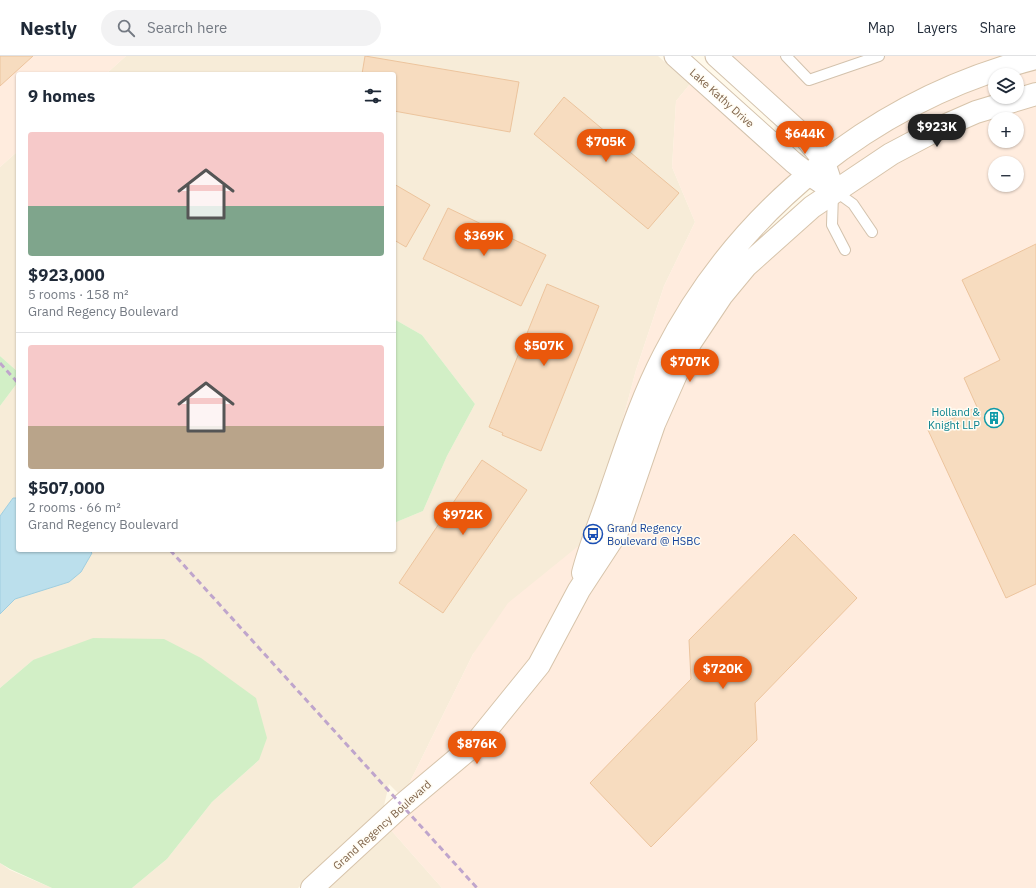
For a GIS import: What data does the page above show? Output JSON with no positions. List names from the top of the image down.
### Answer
{
  "streets": {
    "street": ["Lake Kathy Drive", "Grand Regency Boulevard"]
  },
  "crossings": [
    ["Lake Kathy Drive", "Grand Regency Boulevard"]
  ],
  "places": {
    "building": ["Holland & Knight LLP"],
    "bus stop": ["Grand Regency Boulevard @ HSBC"]
  },
  "page": {
    "header": "Nestly",
    "search": "Search here",
    "nav": ["Map", "Layers", "Share"],
    "map_buttons": ["+", "−"],
    "heading": "9 homes",
    "price": [
      "$923K",
      "$644K",
      "$705K",
      "$369K",
      "$507K",
      "$707K",
      "$972K",
      "$720K",
      "$876K"
    ],
    "list": [
      {
        "name": "$923,000",
        "note": "5 rooms · 158 m² · Grand Regency Boulevard"
      },
      {
        "name": "$507,000",
        "note": "2 rooms · 66 m² · Grand Regency Boulevard"
      }
    ]
  }
}
